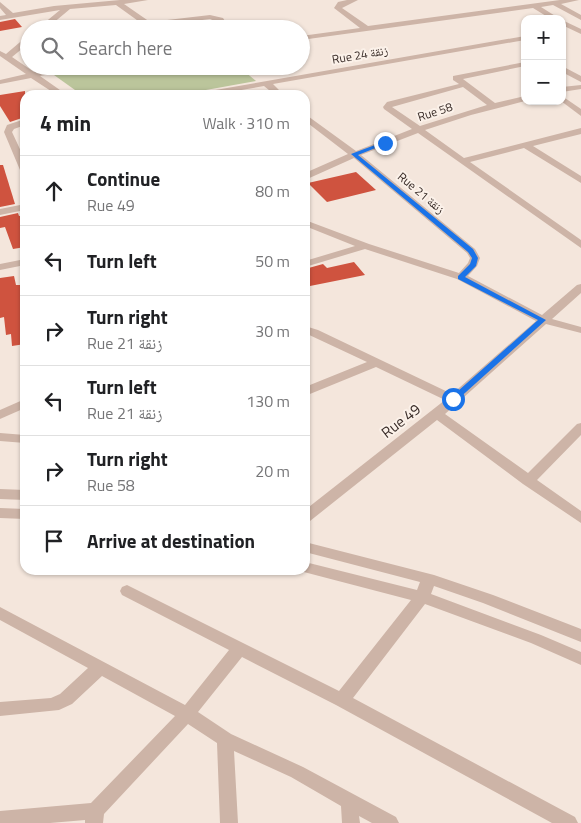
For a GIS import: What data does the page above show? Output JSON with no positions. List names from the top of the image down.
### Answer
{
  "streets": {
    "street": [
      "Rue 24 زنقة",
      "Rue 58",
      "Rue 21 زنقة",
      "Rue 49"
    ]
  },
  "crossings": [
    ["Rue 58", "Rue 21 زنقة"]
  ],
  "page": {
    "map_buttons": ["+", "−"],
    "search": "Search here",
    "heading": ["4 min", "Walk · 310 m"],
    "list": [
      ["Continue", "Rue 49", "80 m"],
      ["Turn left", "50 m"],
      ["Turn right", "Rue 21 زنقة", "30 m"],
      ["Turn left", "Rue 21 زنقة", "130 m"],
      ["Turn right", "Rue 58", "20 m"],
      "Arrive at destination"
    ]
  }
}
